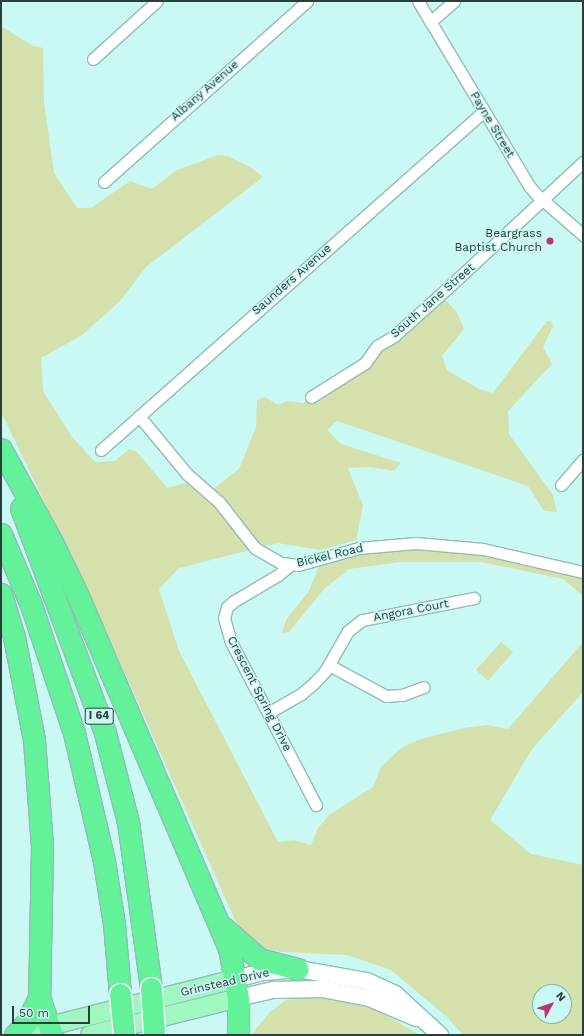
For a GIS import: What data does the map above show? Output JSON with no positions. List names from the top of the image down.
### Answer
{
  "streets": {
    "highway": ["I 64"],
    "main road": ["Grinstead Drive"],
    "street": [
      "Albany Avenue",
      "Payne Street",
      "Saunders Avenue",
      "South Jane Street",
      "Bickel Road",
      "Angora Court",
      "Crescent Spring Drive"
    ]
  },
  "crossings": [
    ["Payne Street", "Saunders Avenue"],
    ["Payne Street", "South Jane Street"],
    ["Saunders Avenue", "Bickel Road"],
    ["Bickel Road", "Crescent Spring Drive"]
  ],
  "places": ["Beargrass Baptist Church"],
  "scale_bar": "50 m",
  "north": "top right"
}
